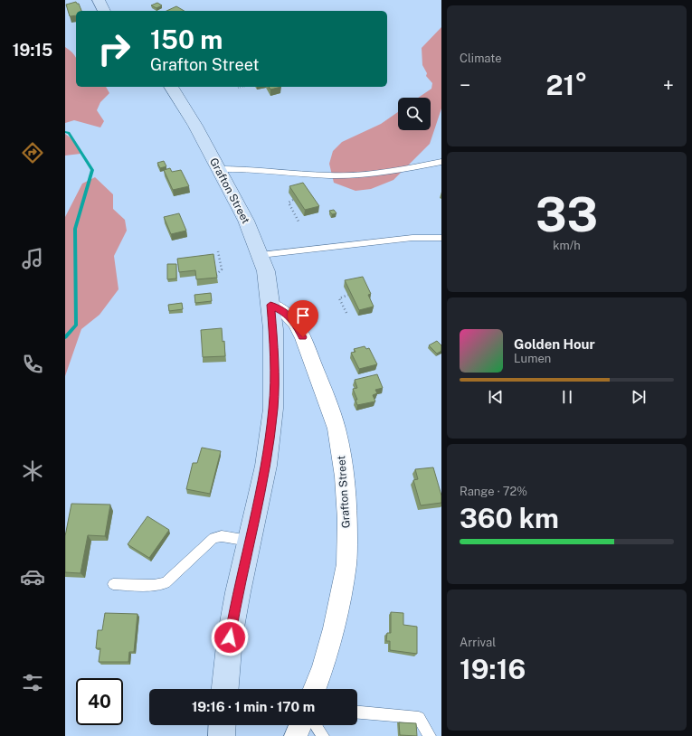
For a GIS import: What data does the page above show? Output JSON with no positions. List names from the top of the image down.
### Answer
{
  "streets": {
    "street": ["Grafton Street"]
  },
  "page": {
    "tabs": "19:15",
    "tile": [
      "Climate",
      ["33", "km/h"],
      ["Range · 72%", "360 km"],
      ["Arrival", "19:16"]
    ],
    "turn": ["150 m", "Grafton Street"],
    "heat": ["−", "21°", "+"],
    "song": ["Golden Hour", "Lumen"],
    "limit": "40",
    "trip": "19:16 · 1 min · 170 m"
  }
}
